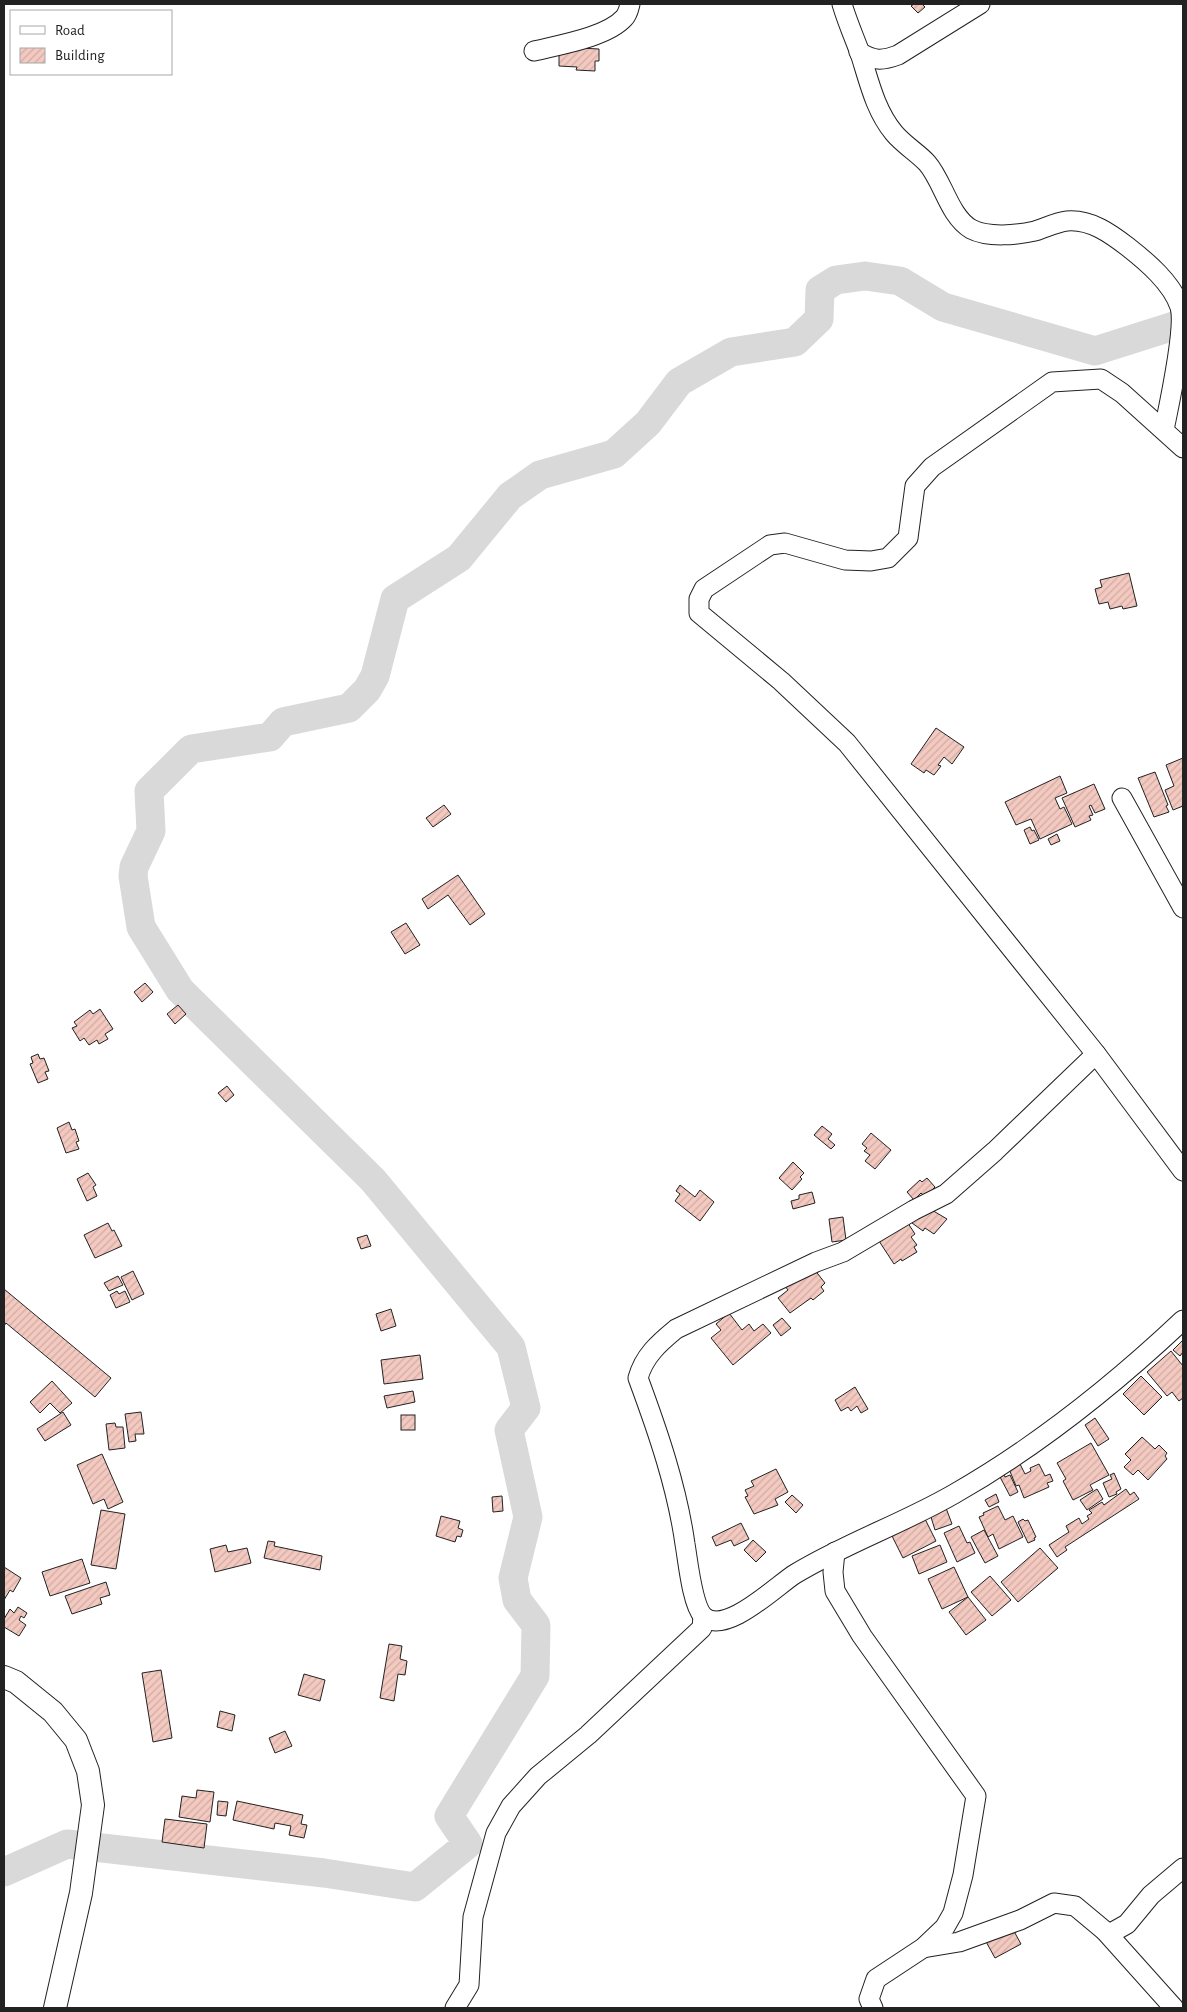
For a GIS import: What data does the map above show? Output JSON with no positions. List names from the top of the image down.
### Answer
{
  "legend": ["Road", "Building"]
}
